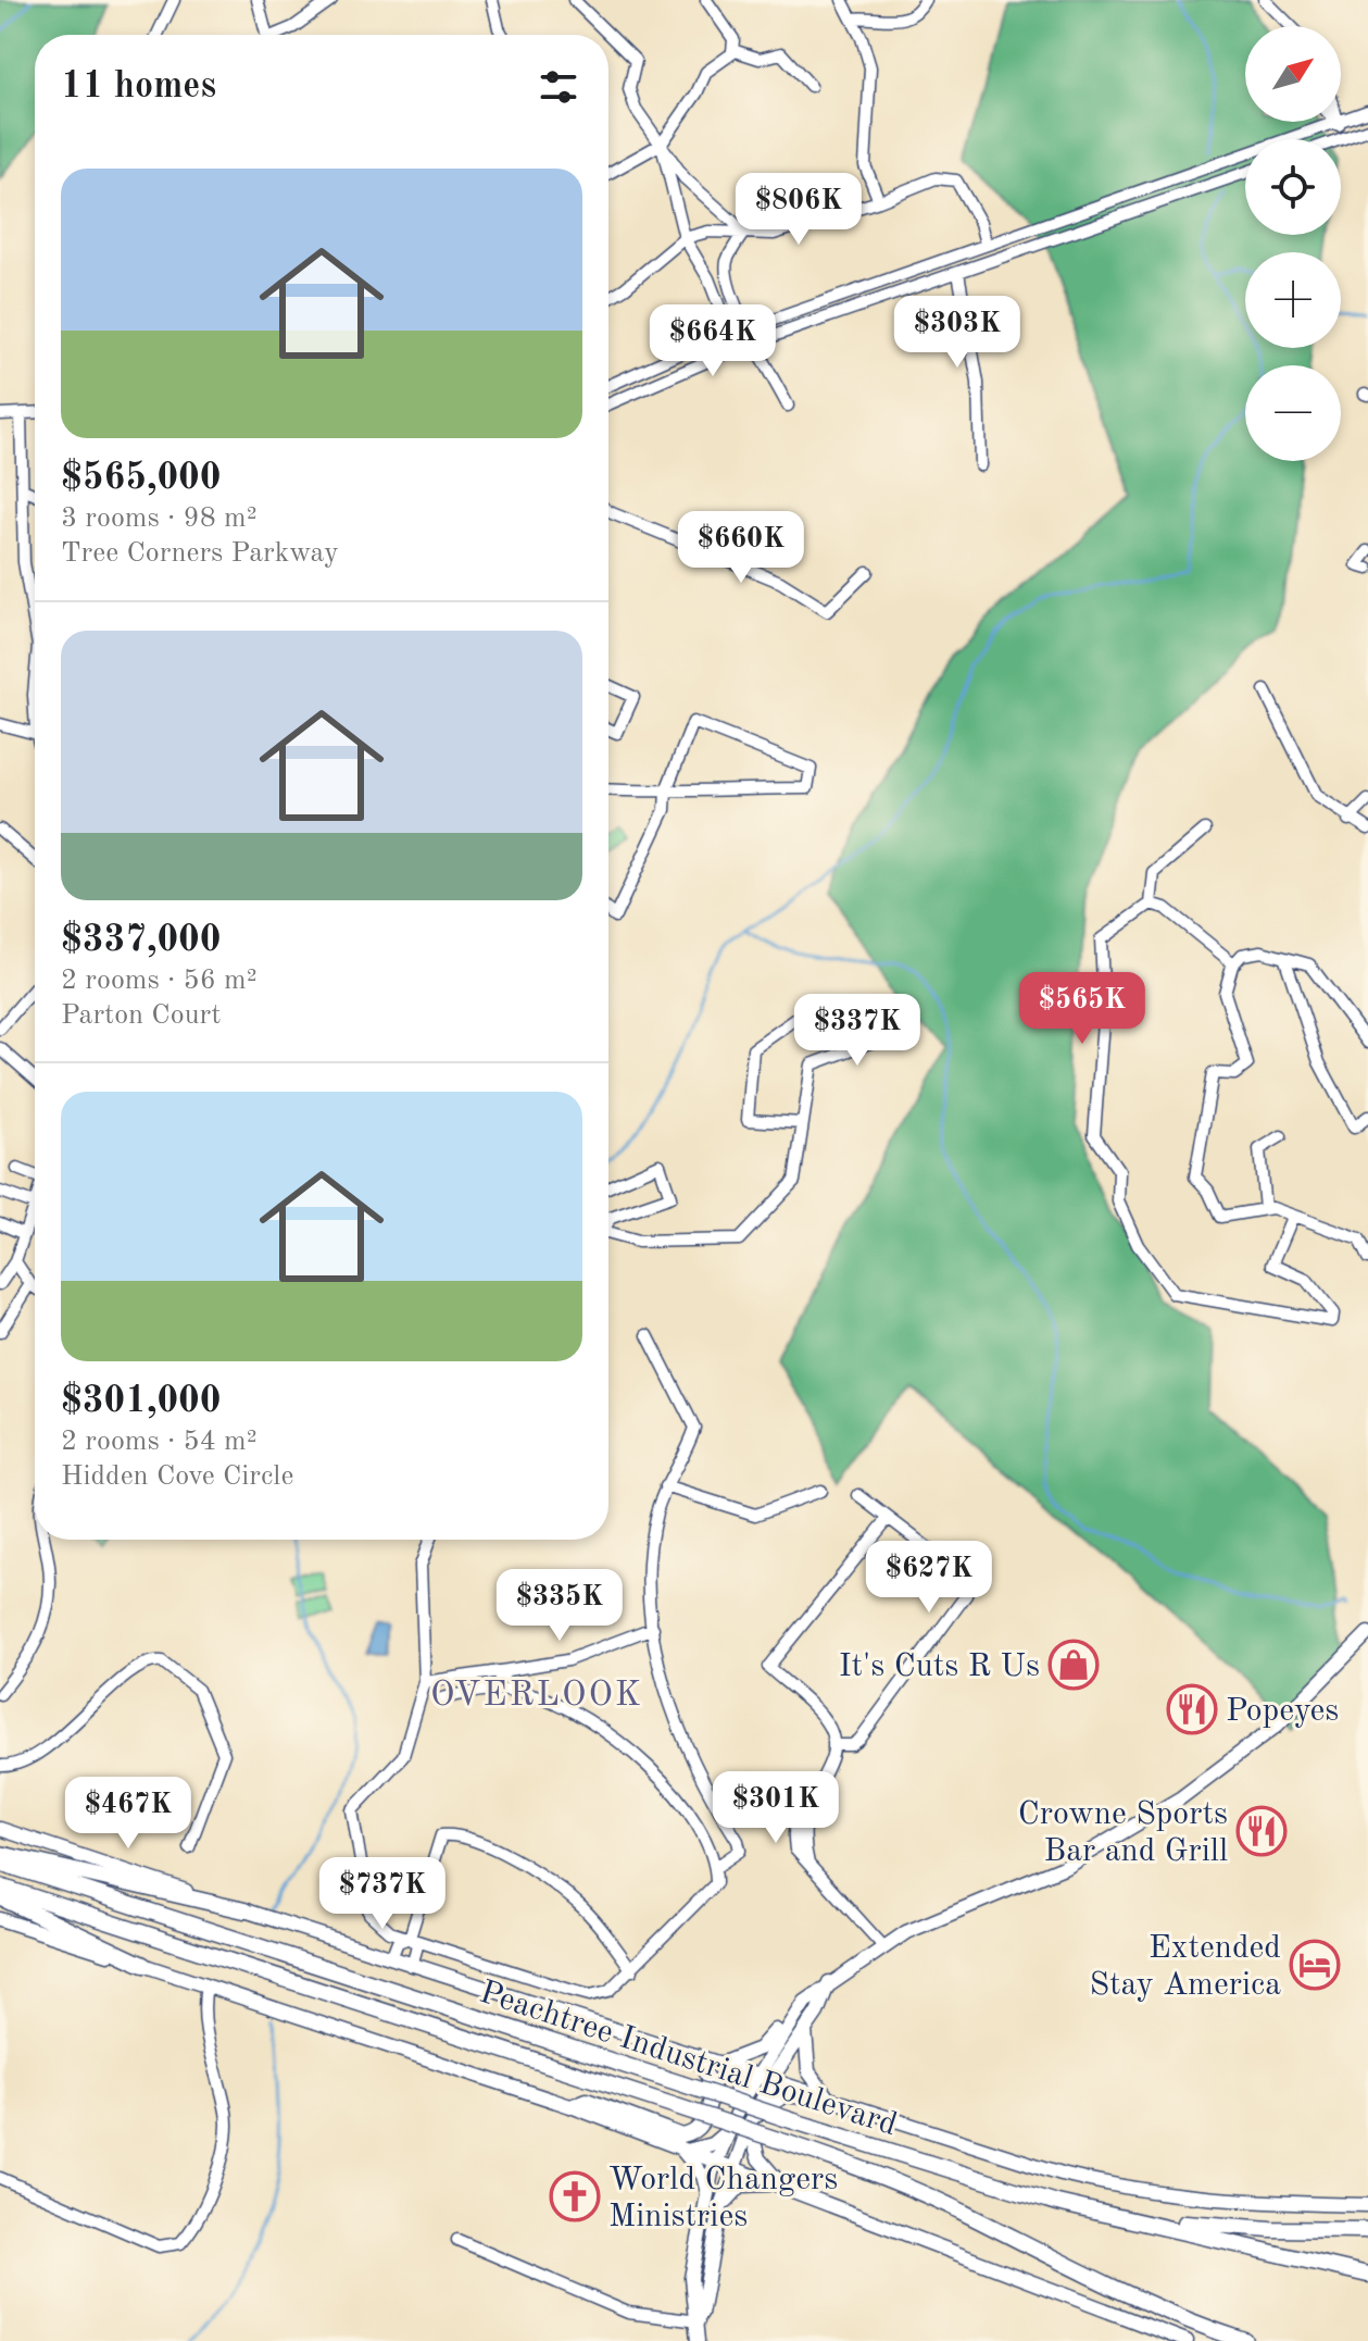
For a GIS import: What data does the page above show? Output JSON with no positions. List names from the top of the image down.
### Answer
{
  "streets": {
    "highway": ["Peachtree Industrial Boulevard"]
  },
  "districts": ["OVERLOOK"],
  "places": {
    "shop": ["It's Cuts R Us"],
    "restaurant": ["Popeyes", "Crowne Sports Bar and Grill"],
    "hotel": ["Extended Stay America"],
    "church": ["World Changers Ministries"]
  },
  "north": "top right",
  "page": {
    "map_buttons": ["+", "−"],
    "heading": "11 homes",
    "list": [
      {
        "name": "$565,000",
        "note": "3 rooms · 98 m² · Tree Corners Parkway"
      },
      {
        "name": "$337,000",
        "note": "2 rooms · 56 m² · Parton Court"
      },
      {
        "name": "$301,000",
        "note": "2 rooms · 54 m² · Hidden Cove Circle"
      }
    ],
    "price": [
      "$806K",
      "$303K",
      "$664K",
      "$660K",
      "$565K",
      "$337K",
      "$627K",
      "$335K",
      "$301K",
      "$467K",
      "$737K"
    ]
  }
}
